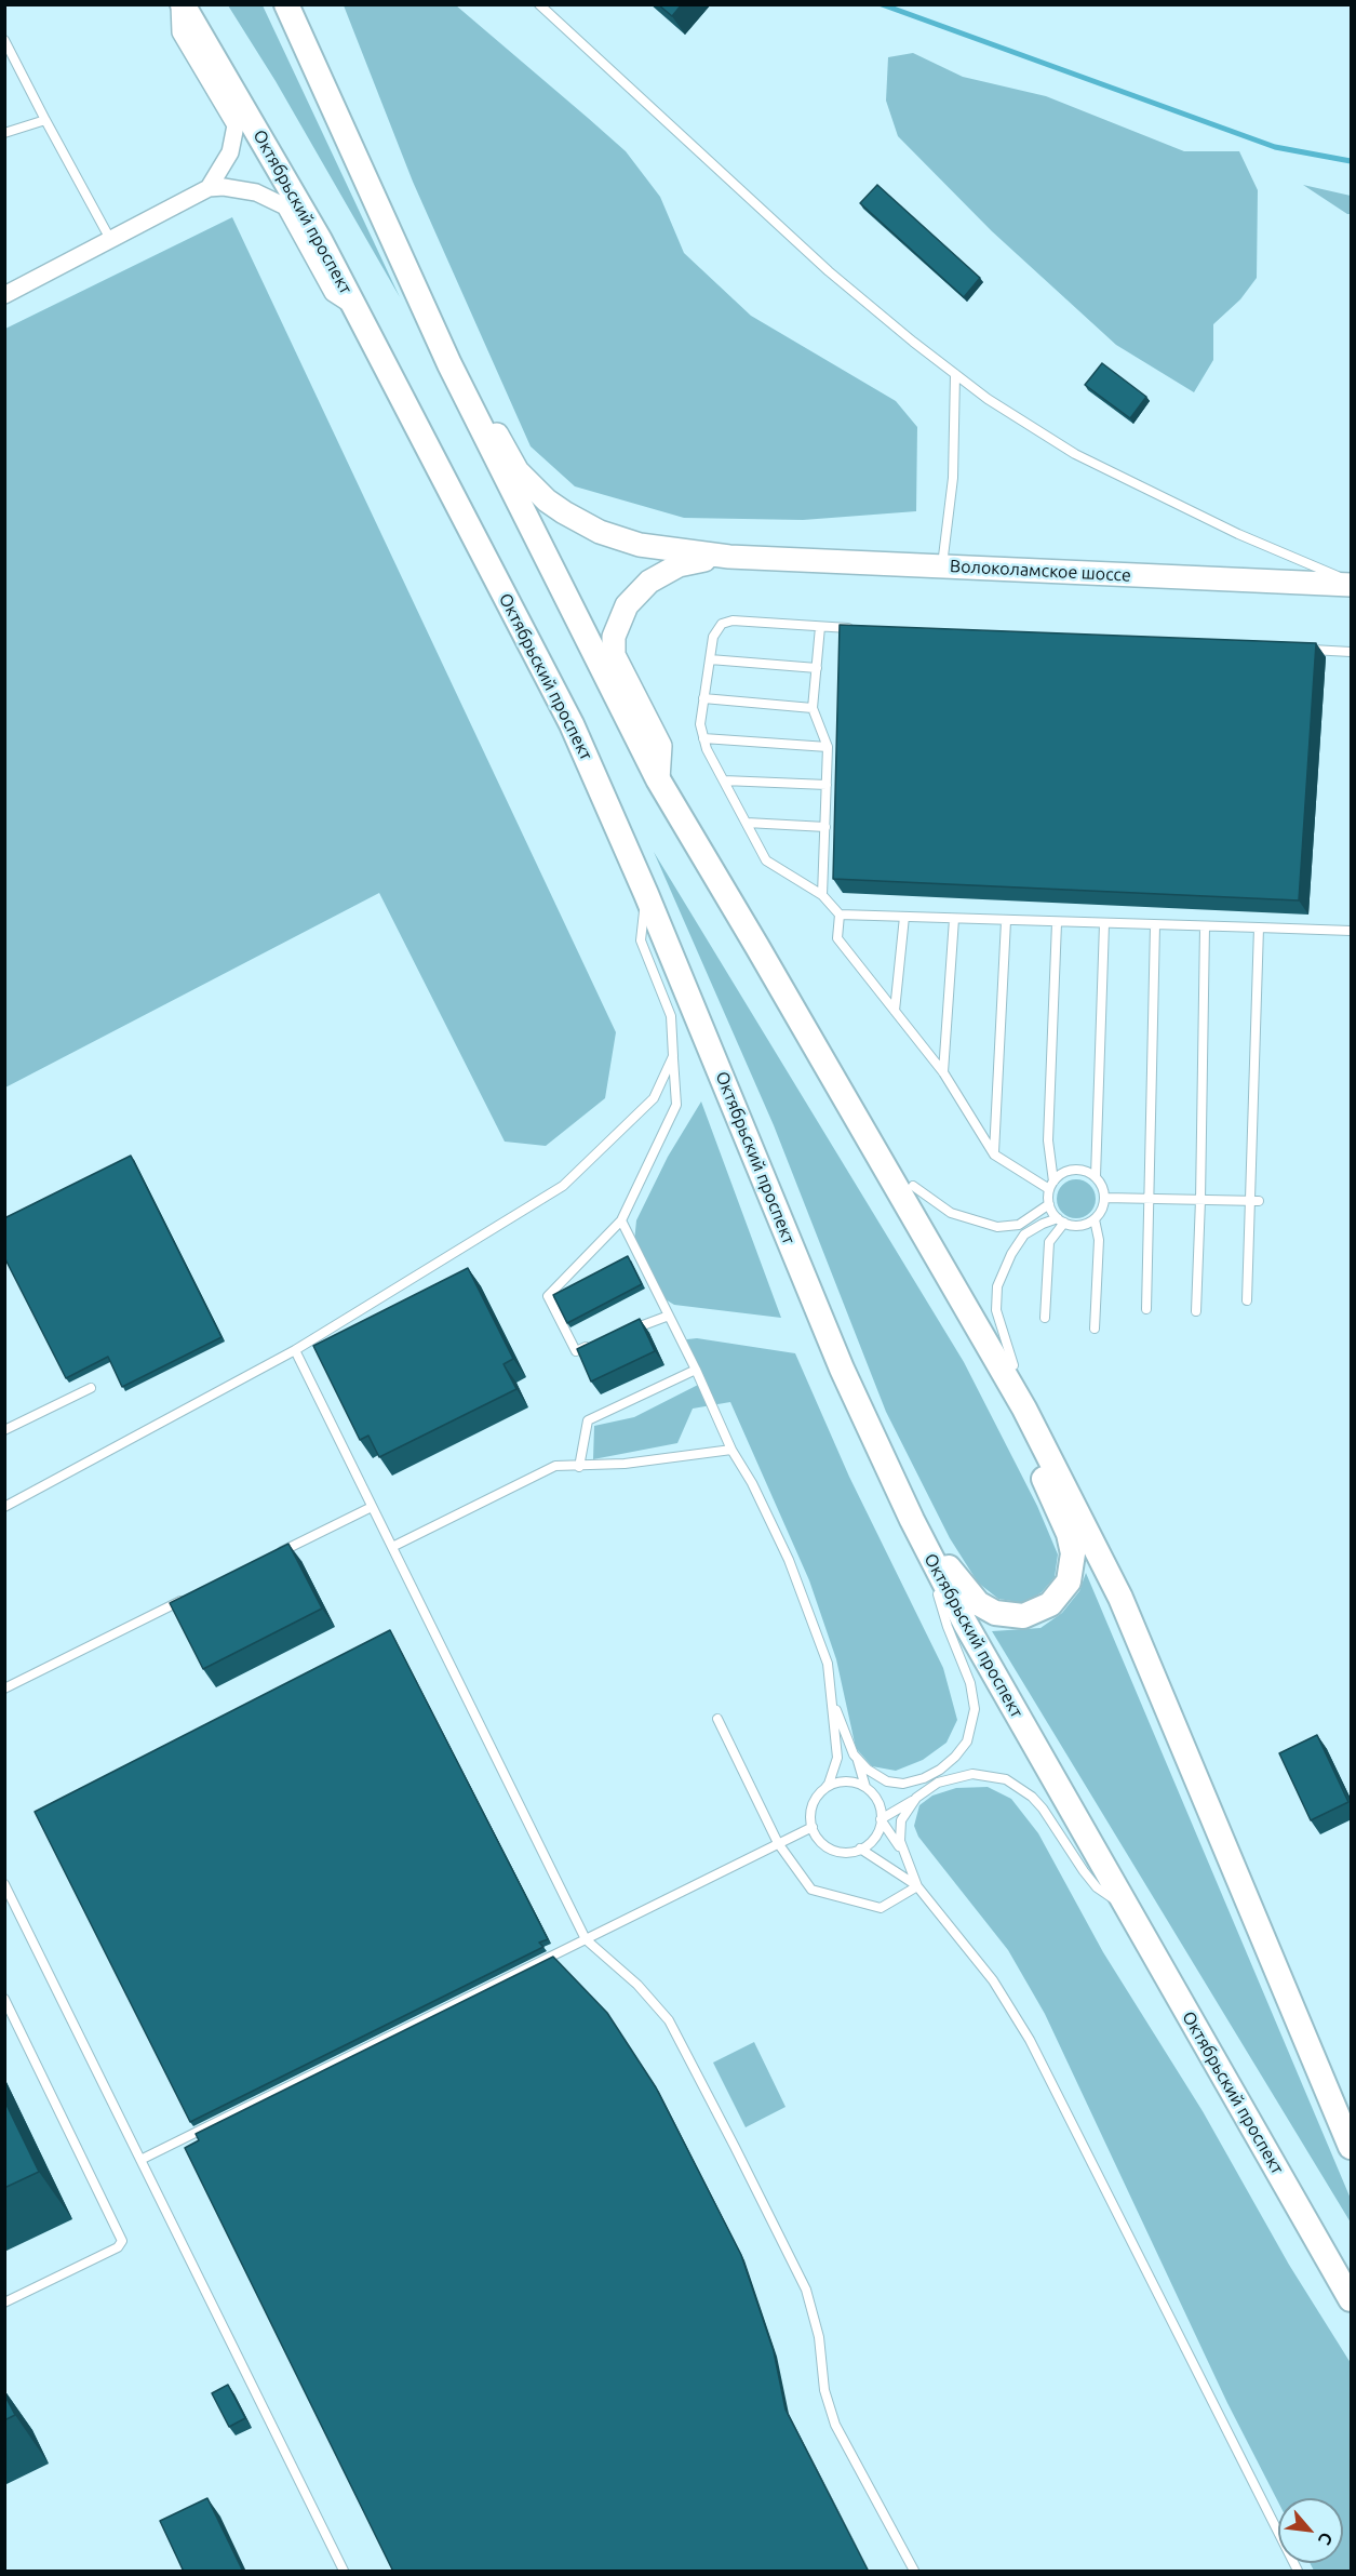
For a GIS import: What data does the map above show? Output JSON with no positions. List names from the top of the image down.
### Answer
{
  "streets": {
    "main road": ["Октябрьский проспект", "Волоколамское шоссе"]
  },
  "north": "bottom right"
}
